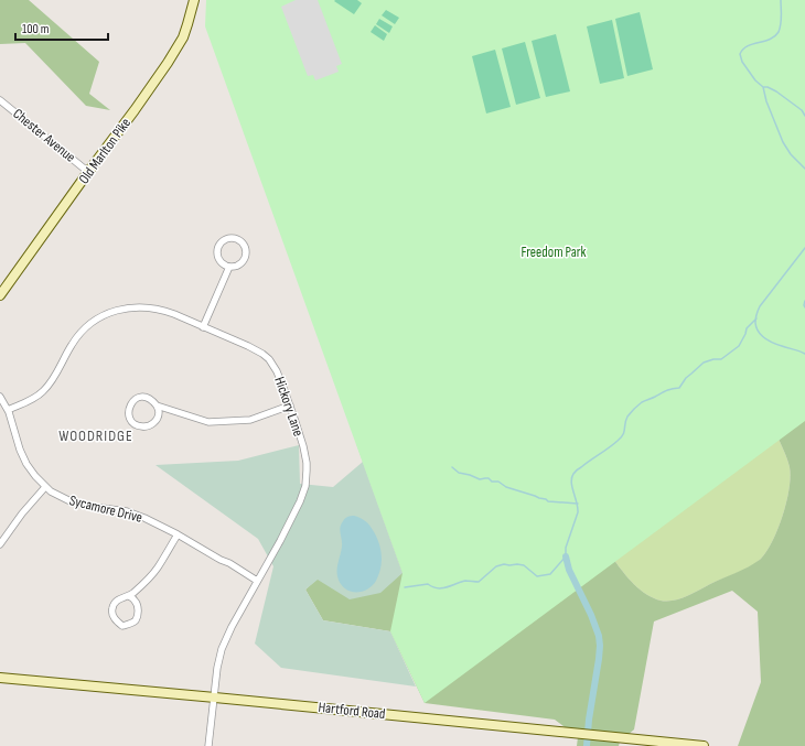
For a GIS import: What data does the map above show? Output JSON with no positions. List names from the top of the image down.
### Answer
{
  "streets": {
    "street": [
      "Chester Avenue",
      "Old Marlton Pike",
      "Hickory Lane",
      "Sycamore Drive",
      "Hartford Road"
    ]
  },
  "crossings": [
    ["Chester Avenue", "Old Marlton Pike"],
    ["Hickory Lane", "Sycamore Drive"],
    ["Hickory Lane", "Hartford Road"]
  ],
  "districts": ["WOODRIDGE"],
  "parks": ["Freedom Park"],
  "scale_bar": "100 m"
}
